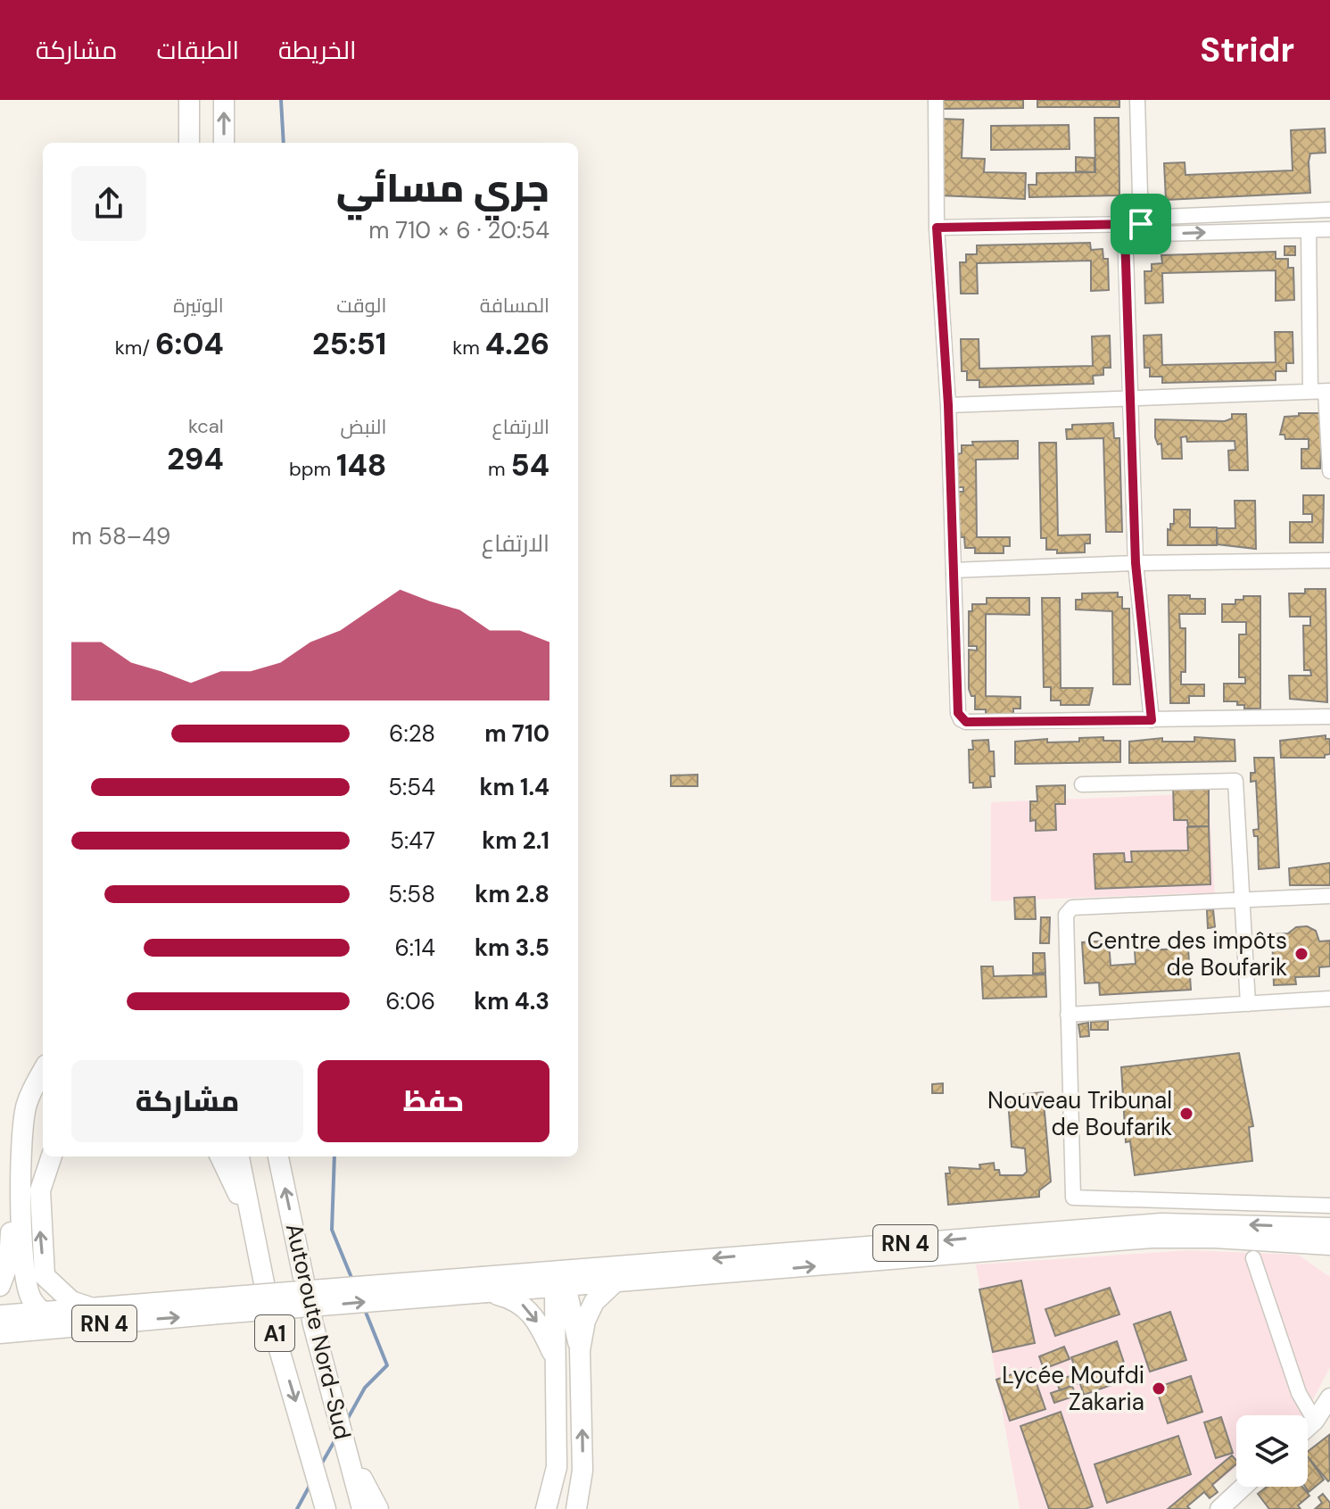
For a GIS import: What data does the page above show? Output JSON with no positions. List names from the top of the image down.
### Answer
{
  "streets": {
    "highway": ["RN 4", "Autoroute Nord-Sud", "A1"]
  },
  "places": ["Centre des impôts de Boufarik", "Nouveau Tribunal de Boufarik", "Lycée Moufdi Zakaria"],
  "page": {
    "header": "Stridr",
    "nav": ["الخريطة", "الطبقات", "مشاركة"],
    "heading": ["جري مسائي", "20:54 · 6 × 710 m"],
    "stats": [
      ["المسافة", "4.26 km"],
      ["الوقت", "25:51"],
      ["الوتيرة", "6:04 /km"],
      ["الارتفاع", "54 m"],
      ["النبض", "148 bpm"],
      ["kcal", "294"]
    ],
    "chart": ["الارتفاع", "49–58 m"],
    "list": [
      {
        "name": "710 m",
        "note": "6:28"
      },
      {
        "name": "1.4 km",
        "note": "5:54"
      },
      {
        "name": "2.1 km",
        "note": "5:47"
      },
      {
        "name": "2.8 km",
        "note": "5:58"
      },
      {
        "name": "3.5 km",
        "note": "6:14"
      },
      {
        "name": "4.3 km",
        "note": "6:06"
      }
    ],
    "buttons": ["حفظ", "مشاركة"]
  }
}
